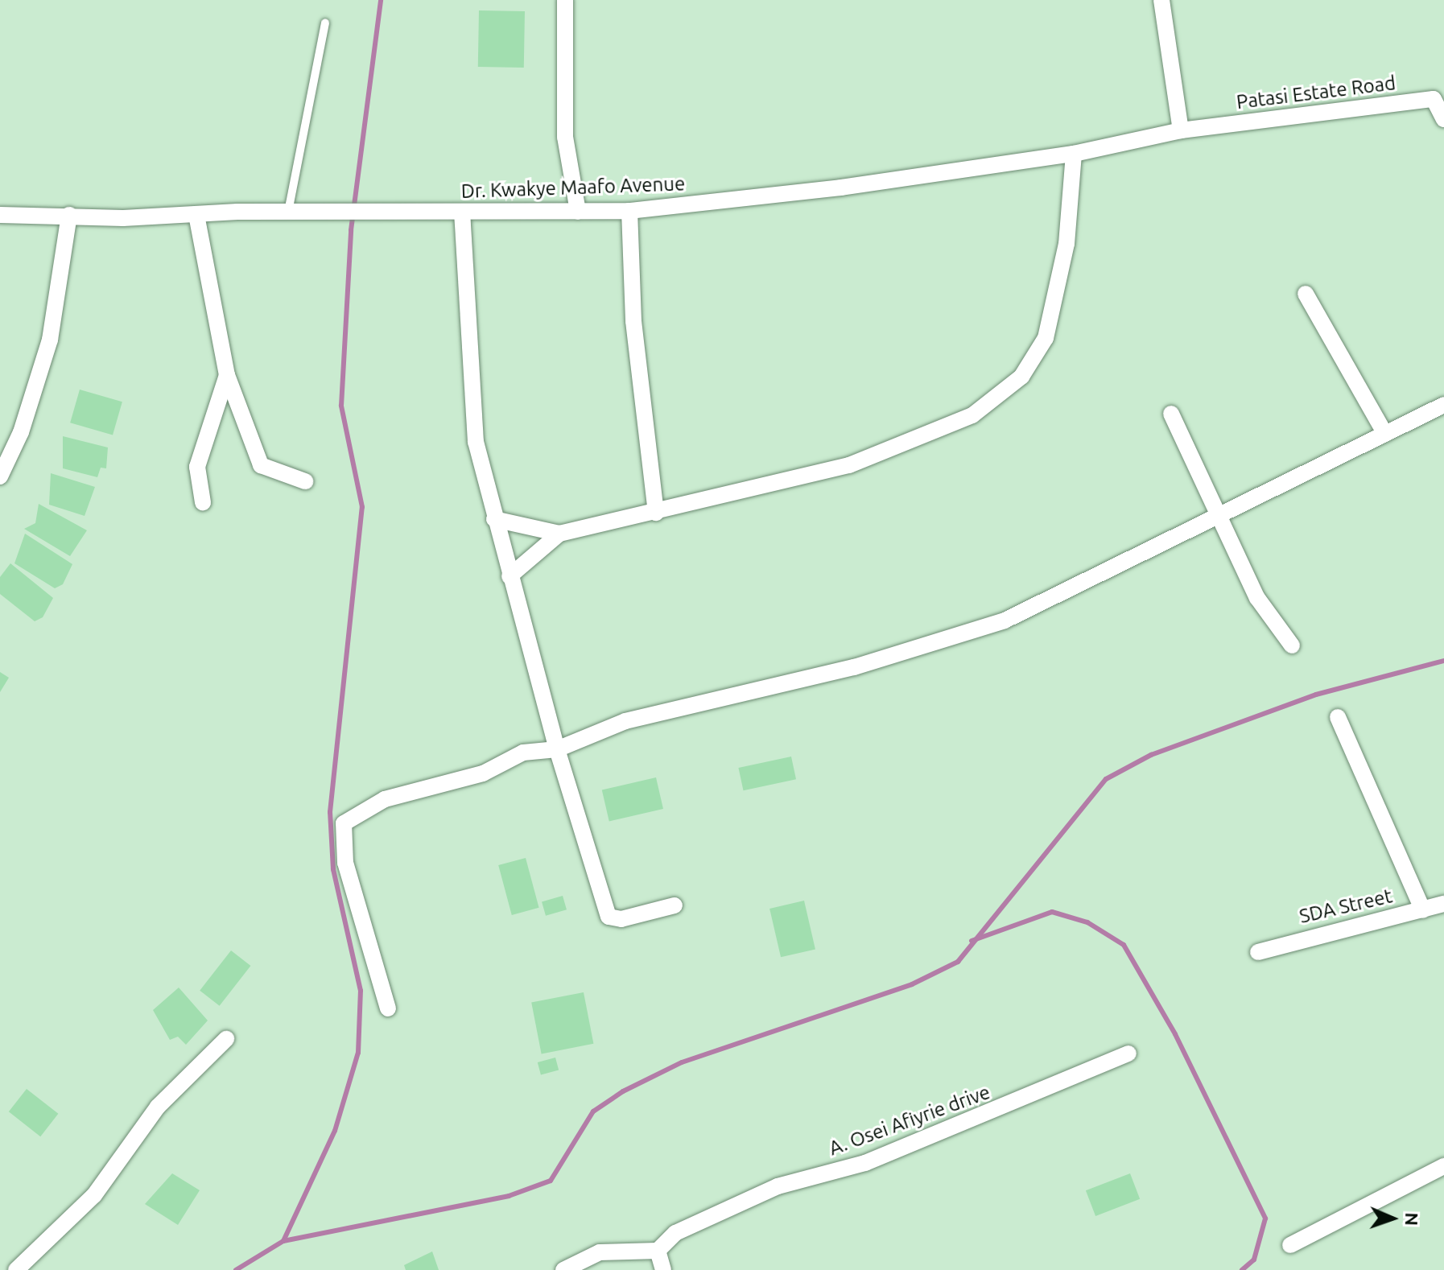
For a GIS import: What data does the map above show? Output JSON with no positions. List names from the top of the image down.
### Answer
{
  "streets": {
    "street": [
      "Patasi Estate Road",
      "Dr. Kwakye Maafo Avenue",
      "SDA Street",
      "A. Osei Afiyrie drive"
    ]
  },
  "crossings": [
    ["Patasi Estate Road", "Dr. Kwakye Maafo Avenue"]
  ],
  "north": "right"
}
